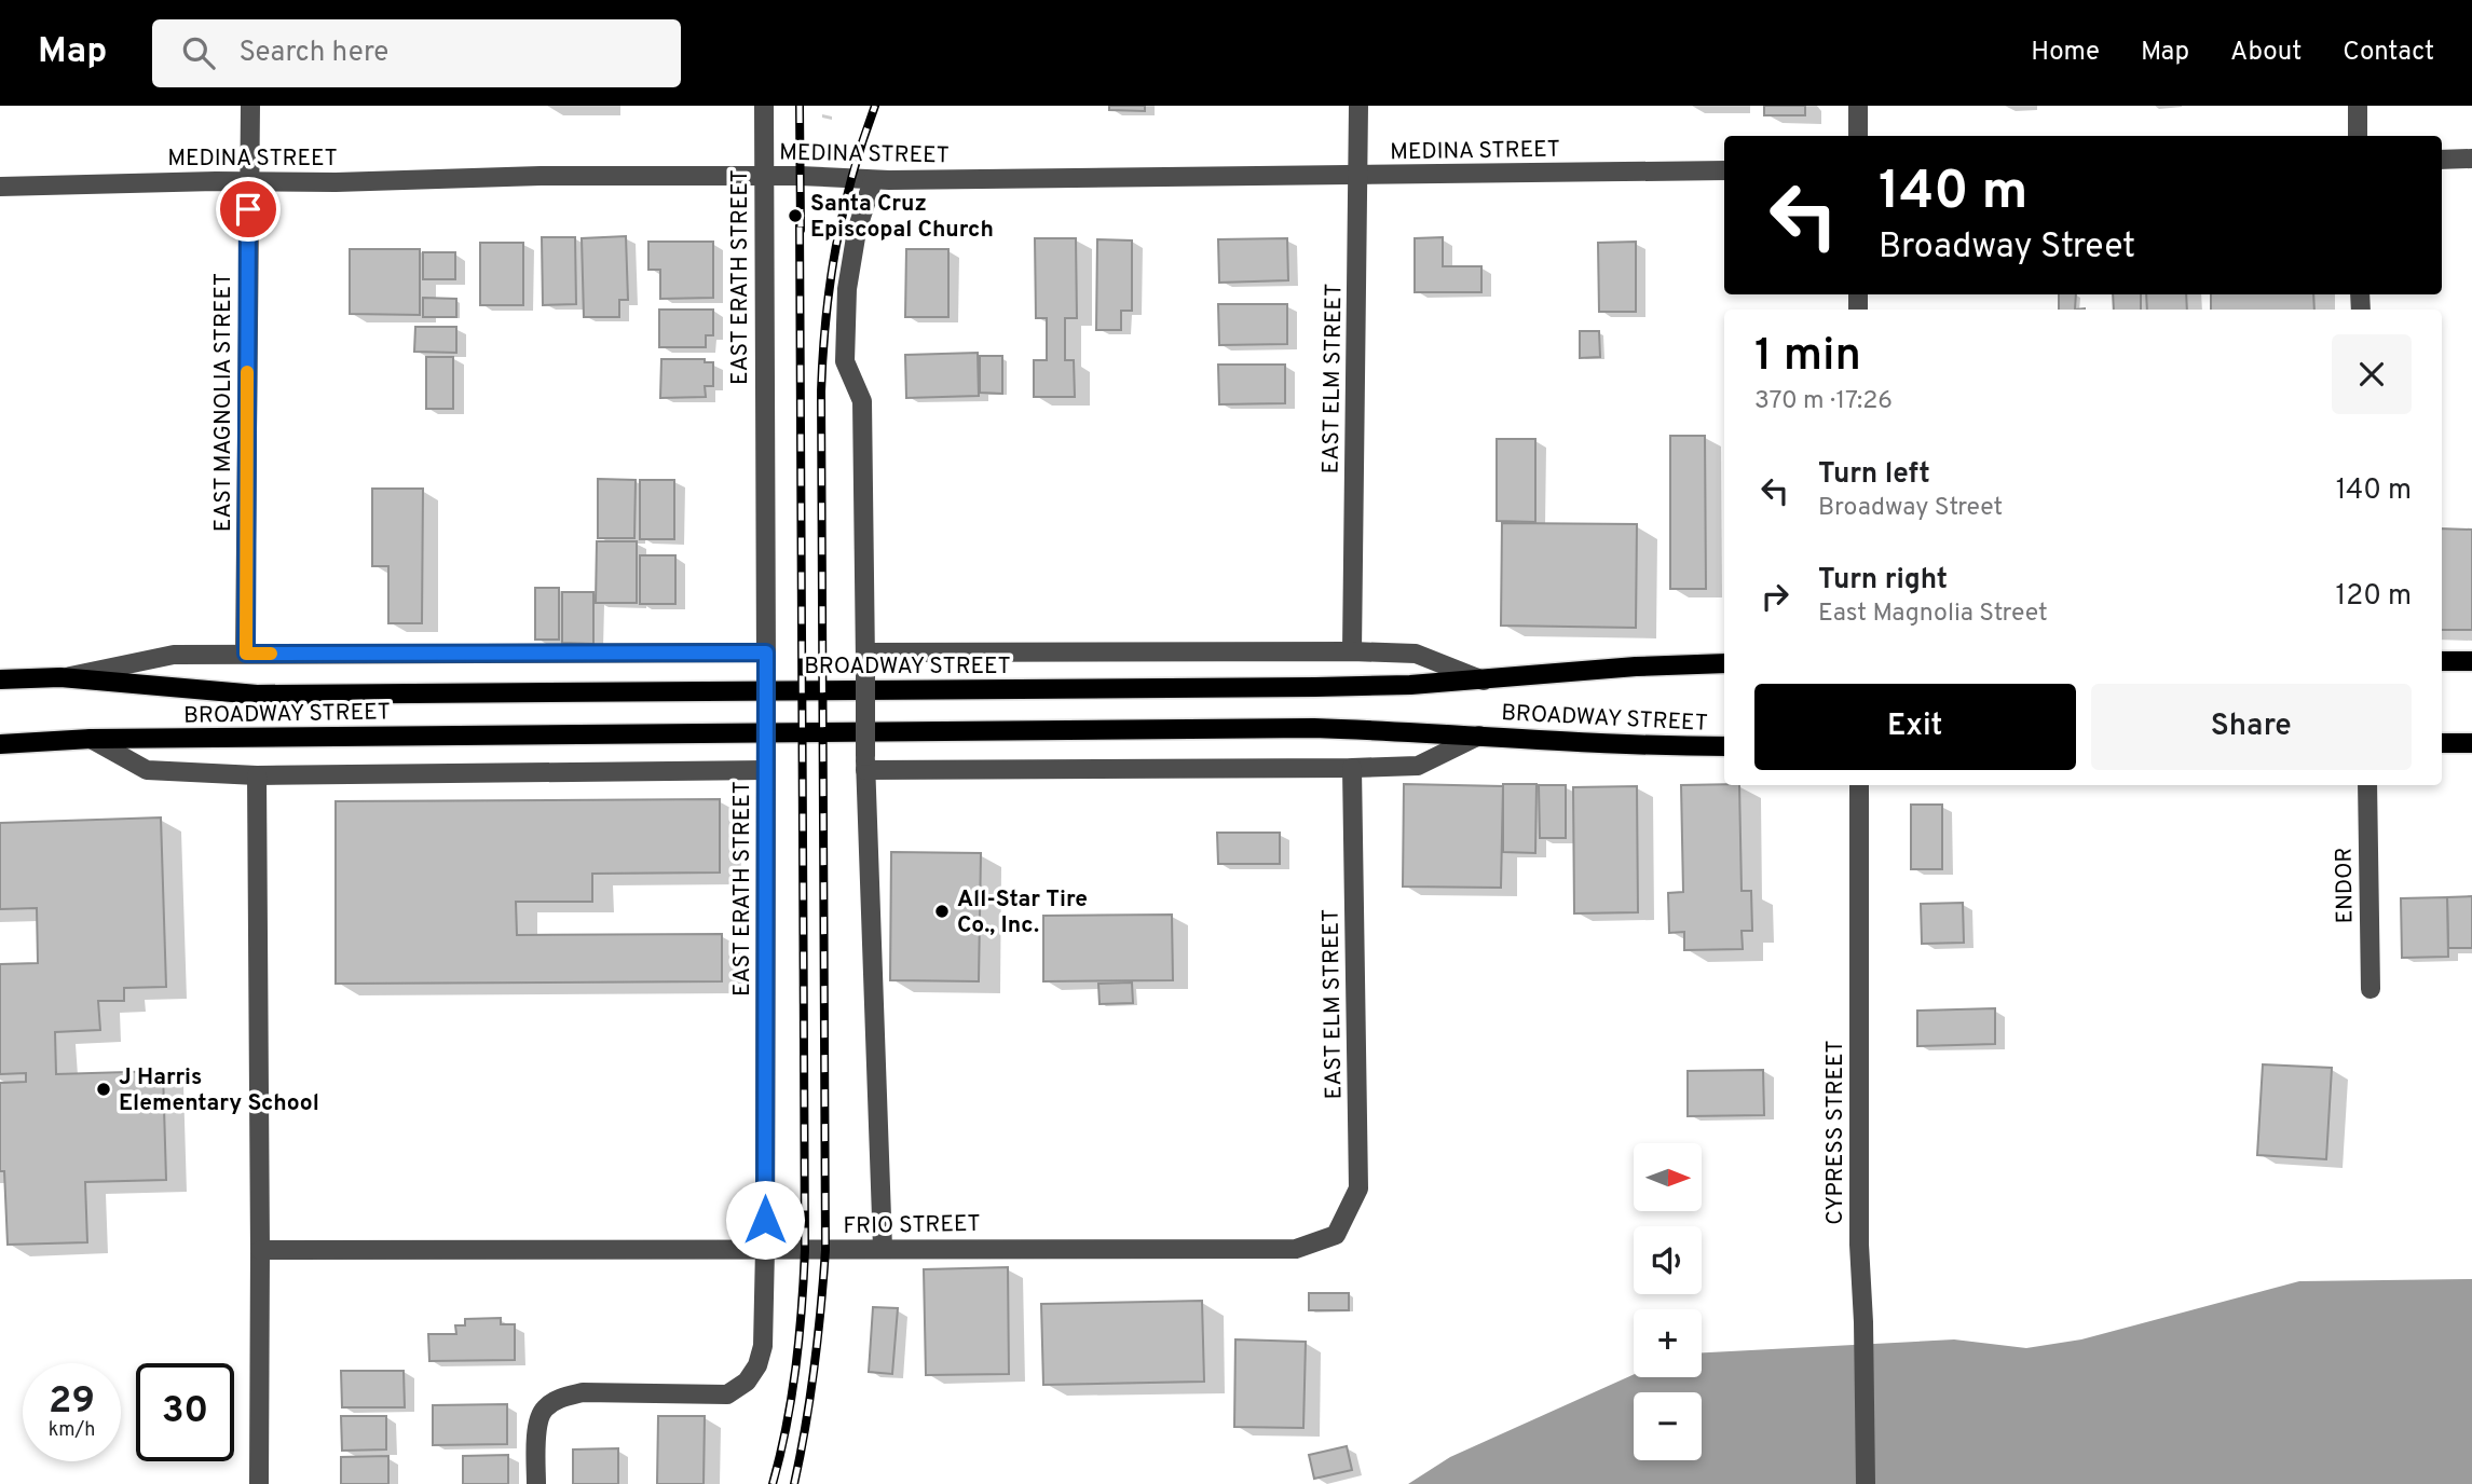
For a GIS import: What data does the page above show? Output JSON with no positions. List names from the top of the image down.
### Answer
{
  "streets": {
    "main road": ["BROADWAY STREET"],
    "street": [
      "MEDINA STREET",
      "EAST ERATH STREET",
      "EAST ELM STREET",
      "EAST MAGNOLIA STREET",
      "ENDOR",
      "CYPRESS STREET",
      "FRIO STREET"
    ]
  },
  "crossings": [
    ["MEDINA STREET", "EAST ERATH STREET"],
    ["MEDINA STREET", "EAST ELM STREET"],
    ["MEDINA STREET", "EAST MAGNOLIA STREET"],
    ["EAST ERATH STREET", "BROADWAY STREET"],
    ["EAST ERATH STREET", "FRIO STREET"],
    ["EAST ELM STREET", "BROADWAY STREET"],
    ["EAST ELM STREET", "FRIO STREET"],
    ["EAST MAGNOLIA STREET", "BROADWAY STREET"]
  ],
  "places": ["Santa Cruz Episcopal Church", "All-Star Tire Co., Inc.", "J Harris Elementary School"],
  "north": "right",
  "page": {
    "header": "Map",
    "search": "Search here",
    "nav": [
      "Home",
      "Map",
      "About",
      "Contact"
    ],
    "turn": ["140 m", "Broadway Street"],
    "heading": ["1 min", "370 m · 17:26"],
    "list": [
      {
        "name": "Turn left",
        "note": "Broadway Street",
        "value": "140 m"
      },
      {
        "name": "Turn right",
        "note": "East Magnolia Street",
        "value": "120 m"
      }
    ],
    "buttons": ["Exit", "Share"],
    "map_buttons": ["+", "−"],
    "speed": "29 km/h",
    "limit": "30"
  }
}
